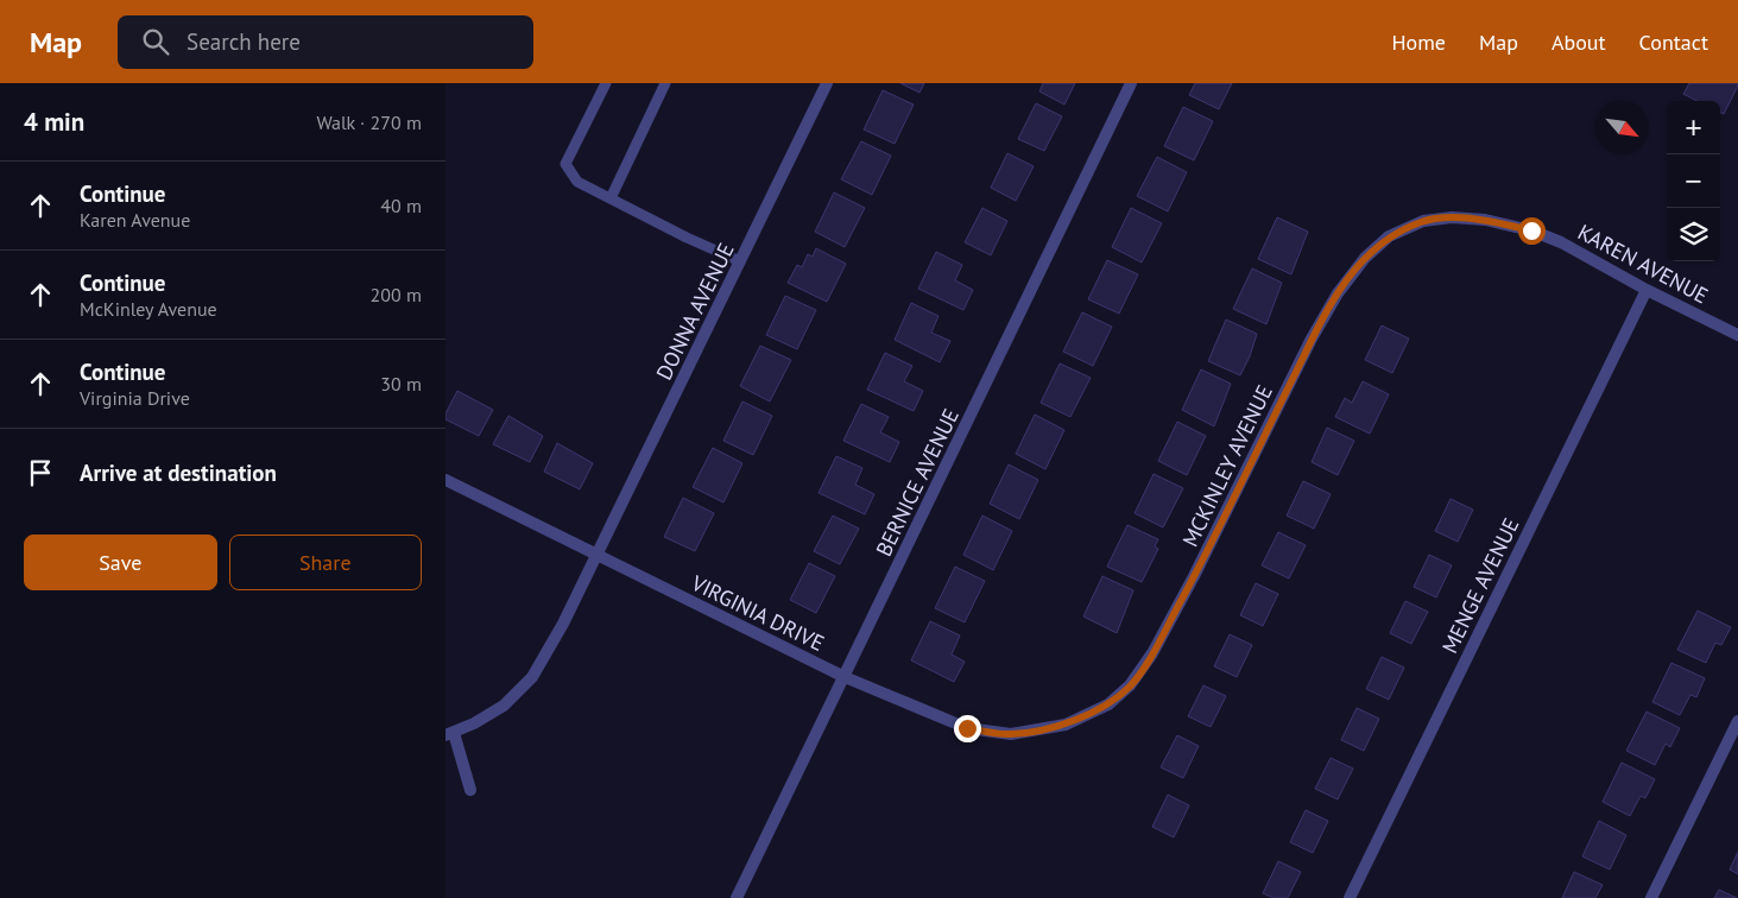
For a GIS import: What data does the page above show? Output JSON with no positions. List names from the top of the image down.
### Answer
{
  "streets": {
    "street": [
      "KAREN AVENUE",
      "DONNA AVENUE",
      "MCKINLEY AVENUE",
      "BERNICE AVENUE",
      "MENGE AVENUE",
      "VIRGINIA DRIVE"
    ]
  },
  "crossings": [
    ["KAREN AVENUE", "MCKINLEY AVENUE"],
    ["KAREN AVENUE", "MENGE AVENUE"],
    ["DONNA AVENUE", "VIRGINIA DRIVE"],
    ["MCKINLEY AVENUE", "VIRGINIA DRIVE"],
    ["BERNICE AVENUE", "VIRGINIA DRIVE"]
  ],
  "north": "bottom right",
  "page": {
    "header": "Map",
    "search": "Search here",
    "nav": [
      "Home",
      "Map",
      "About",
      "Contact"
    ],
    "heading": ["4 min", "Walk · 270 m"],
    "map_buttons": ["+", "−"],
    "list": [
      ["Continue", "Karen Avenue", "40 m"],
      ["Continue", "McKinley Avenue", "200 m"],
      ["Continue", "Virginia Drive", "30 m"],
      "Arrive at destination"
    ],
    "buttons": ["Save", "Share"]
  }
}
